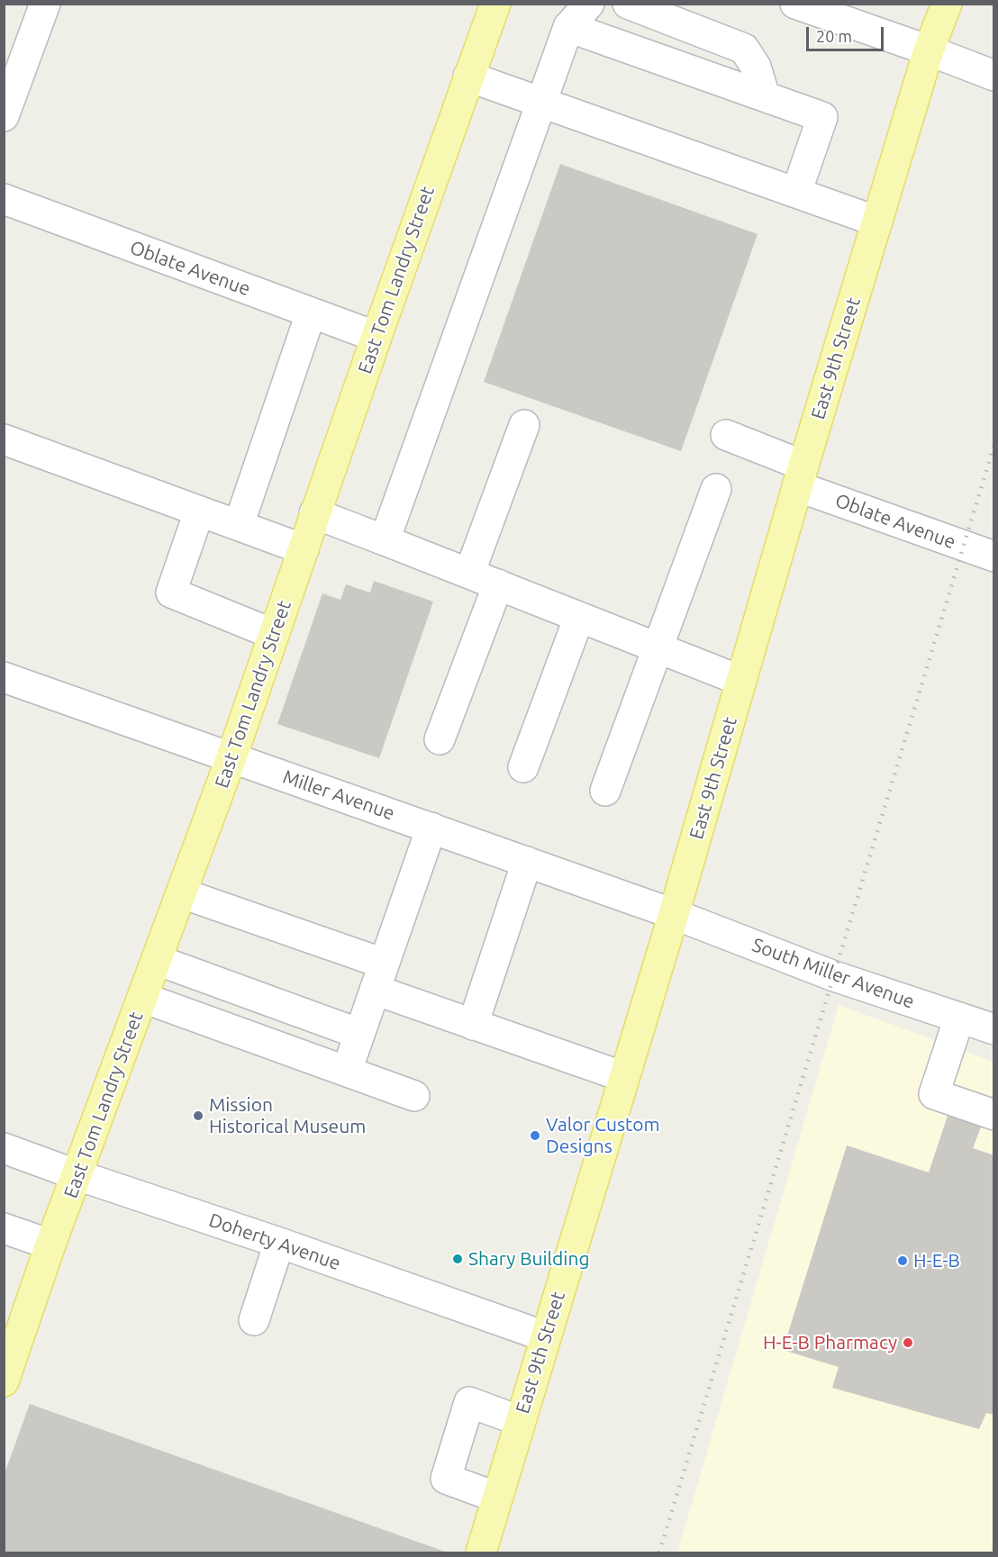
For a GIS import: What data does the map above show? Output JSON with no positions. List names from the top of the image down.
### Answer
{
  "streets": {
    "main road": ["East Tom Landry Street", "East 9th Street"],
    "street": [
      "Oblate Avenue",
      "Miller Avenue",
      "South Miller Avenue",
      "Doherty Avenue"
    ]
  },
  "crossings": [
    ["Oblate Avenue", "East Tom Landry Street"],
    ["Oblate Avenue", "East 9th Street"],
    ["East Tom Landry Street", "Miller Avenue"],
    ["East Tom Landry Street", "Doherty Avenue"],
    ["East 9th Street", "Miller Avenue"],
    ["East 9th Street", "South Miller Avenue"],
    ["East 9th Street", "Doherty Avenue"],
    ["Miller Avenue", "South Miller Avenue"]
  ],
  "places": [
    "Mission Historical Museum",
    "Valor Custom Designs",
    "Shary Building",
    "H-E-B",
    "H-E-B Pharmacy"
  ],
  "scale_bar": "20 m"
}
